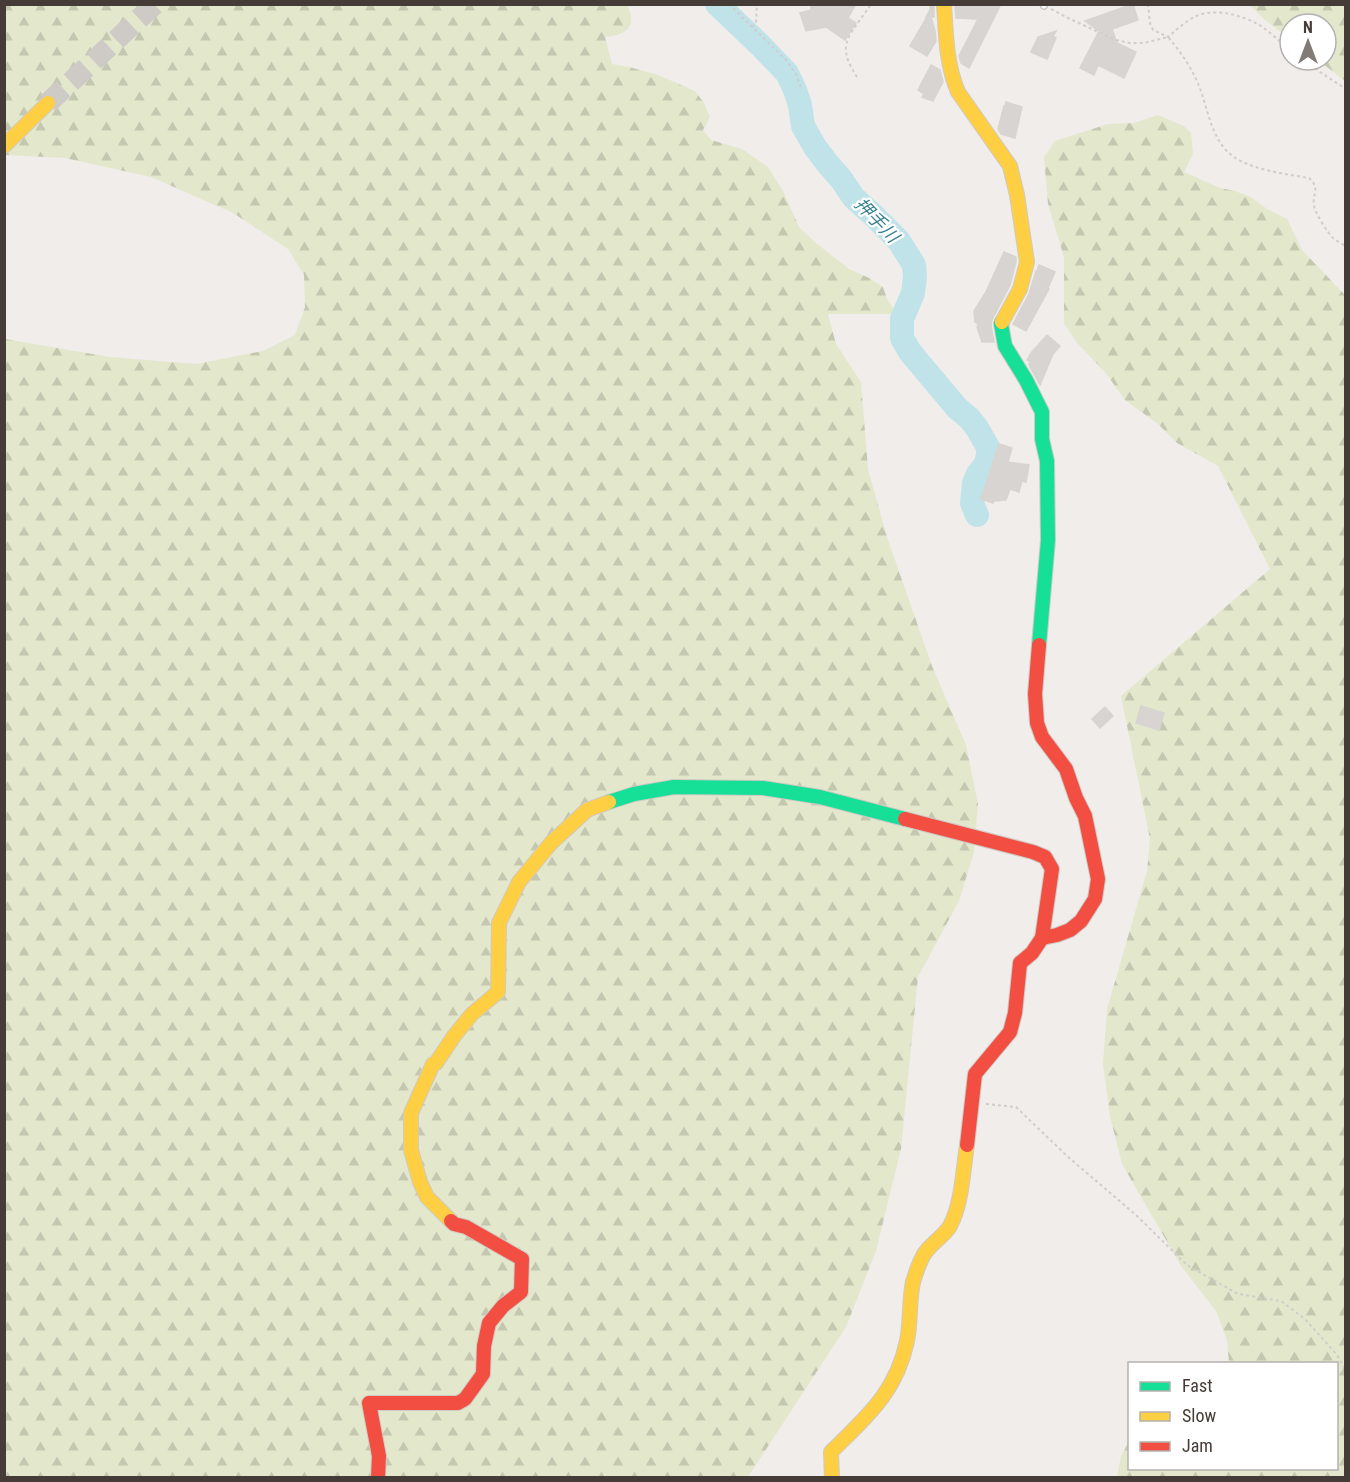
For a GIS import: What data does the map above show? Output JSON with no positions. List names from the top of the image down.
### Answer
{
  "water": ["押手川"],
  "legend": ["Fast", "Slow", "Jam"],
  "north": "top"
}
